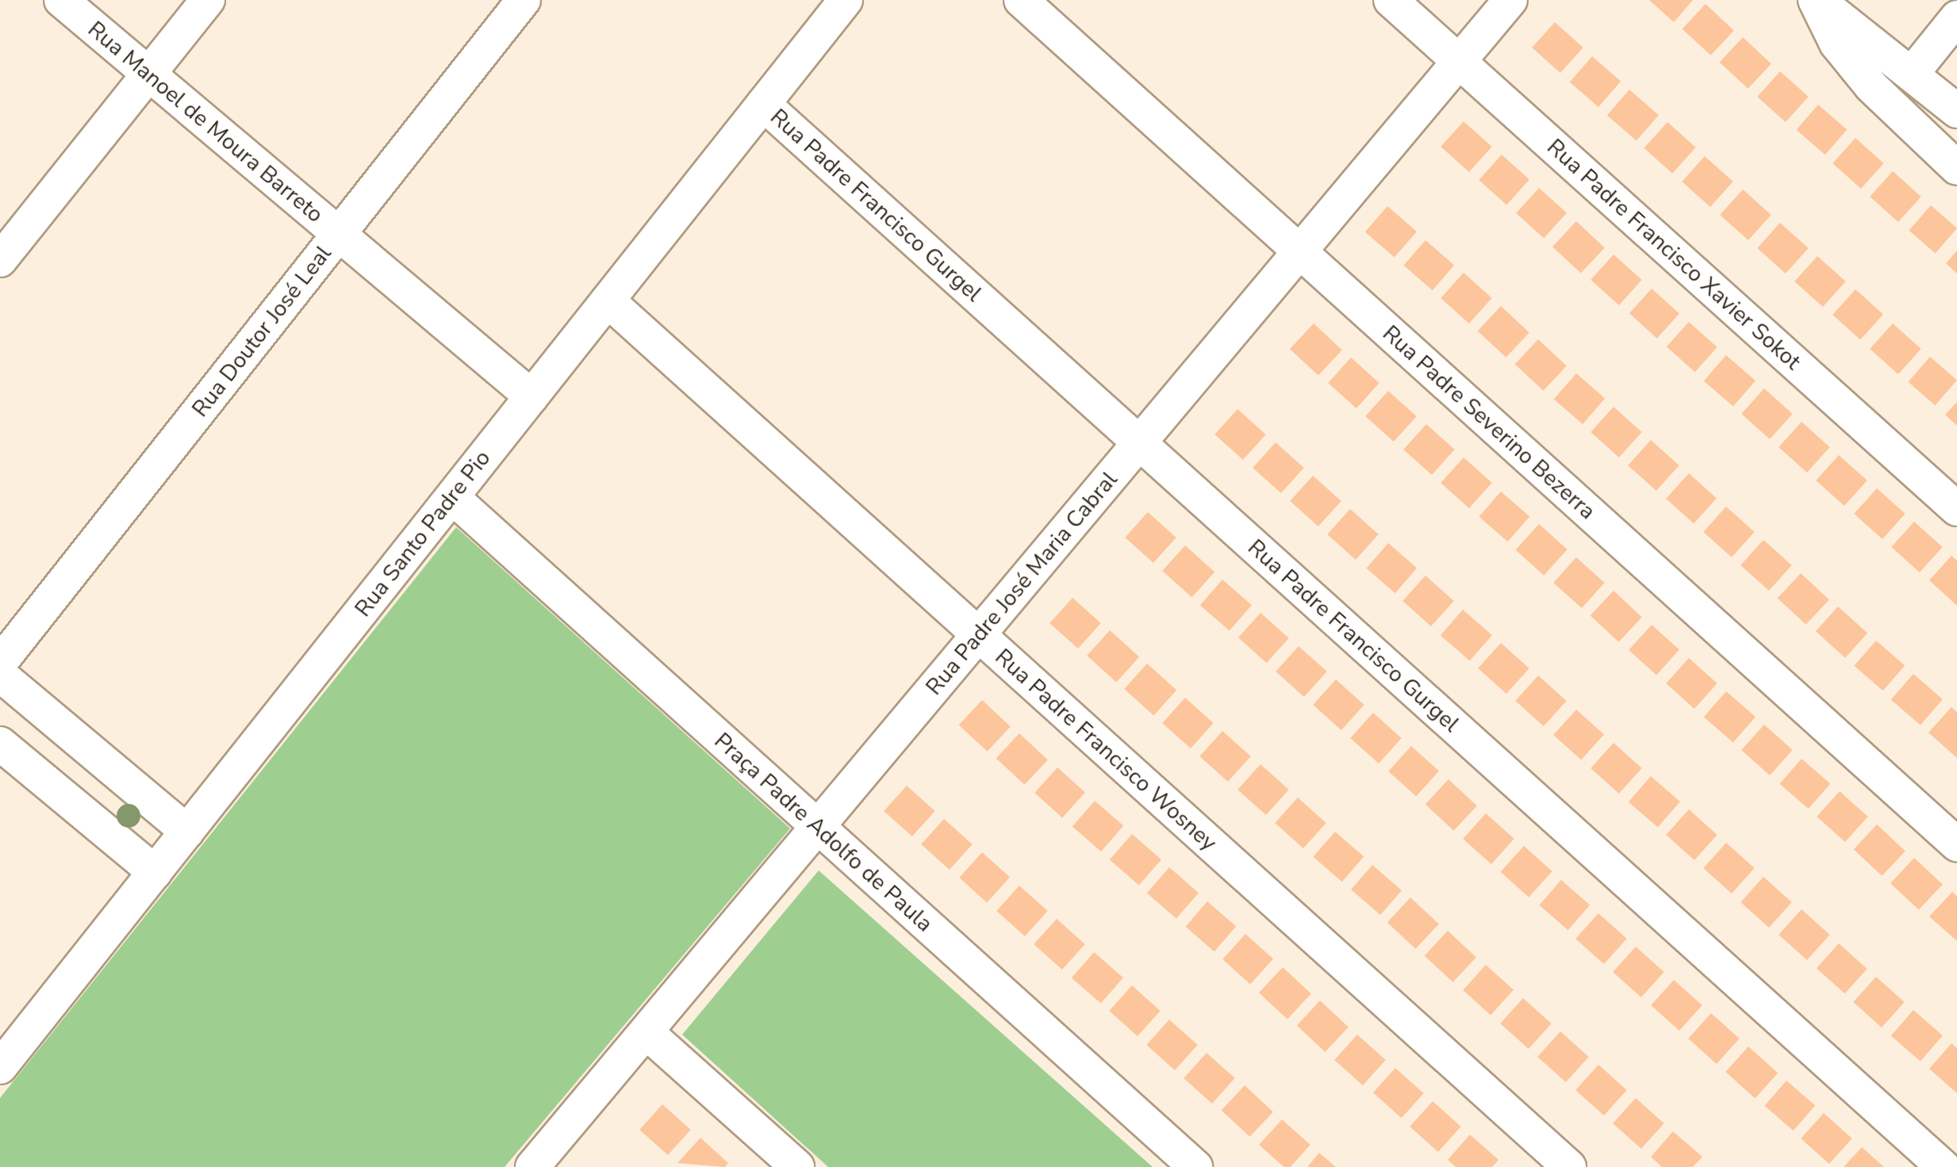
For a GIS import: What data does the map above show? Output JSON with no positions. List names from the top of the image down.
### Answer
{
  "streets": {
    "street": [
      "Rua Manoel de Moura Barreto",
      "Rua Padre Francisco Gurgel",
      "Rua Padre Francisco Xavier Sokot",
      "Rua Doutor José Leal",
      "Rua Padre Severino Bezerra",
      "Rua Santo Padre Pio",
      "Rua Padre José Maria Cabral",
      "Rua Padre Francisco Wosney",
      "Praça Padre Adolfo de Paula"
    ]
  },
  "crossings": [
    ["Rua Manoel de Moura Barreto", "Rua Doutor José Leal"],
    ["Rua Manoel de Moura Barreto", "Rua Santo Padre Pio"],
    ["Rua Padre Francisco Gurgel", "Rua Santo Padre Pio"],
    ["Rua Padre Francisco Gurgel", "Rua Padre José Maria Cabral"],
    ["Rua Padre Francisco Xavier Sokot", "Rua Padre José Maria Cabral"],
    ["Rua Padre Severino Bezerra", "Rua Padre José Maria Cabral"],
    ["Rua Santo Padre Pio", "Rua Padre Francisco Wosney"],
    ["Rua Santo Padre Pio", "Praça Padre Adolfo de Paula"],
    ["Rua Padre José Maria Cabral", "Rua Padre Francisco Wosney"],
    ["Rua Padre José Maria Cabral", "Praça Padre Adolfo de Paula"]
  ]
}
